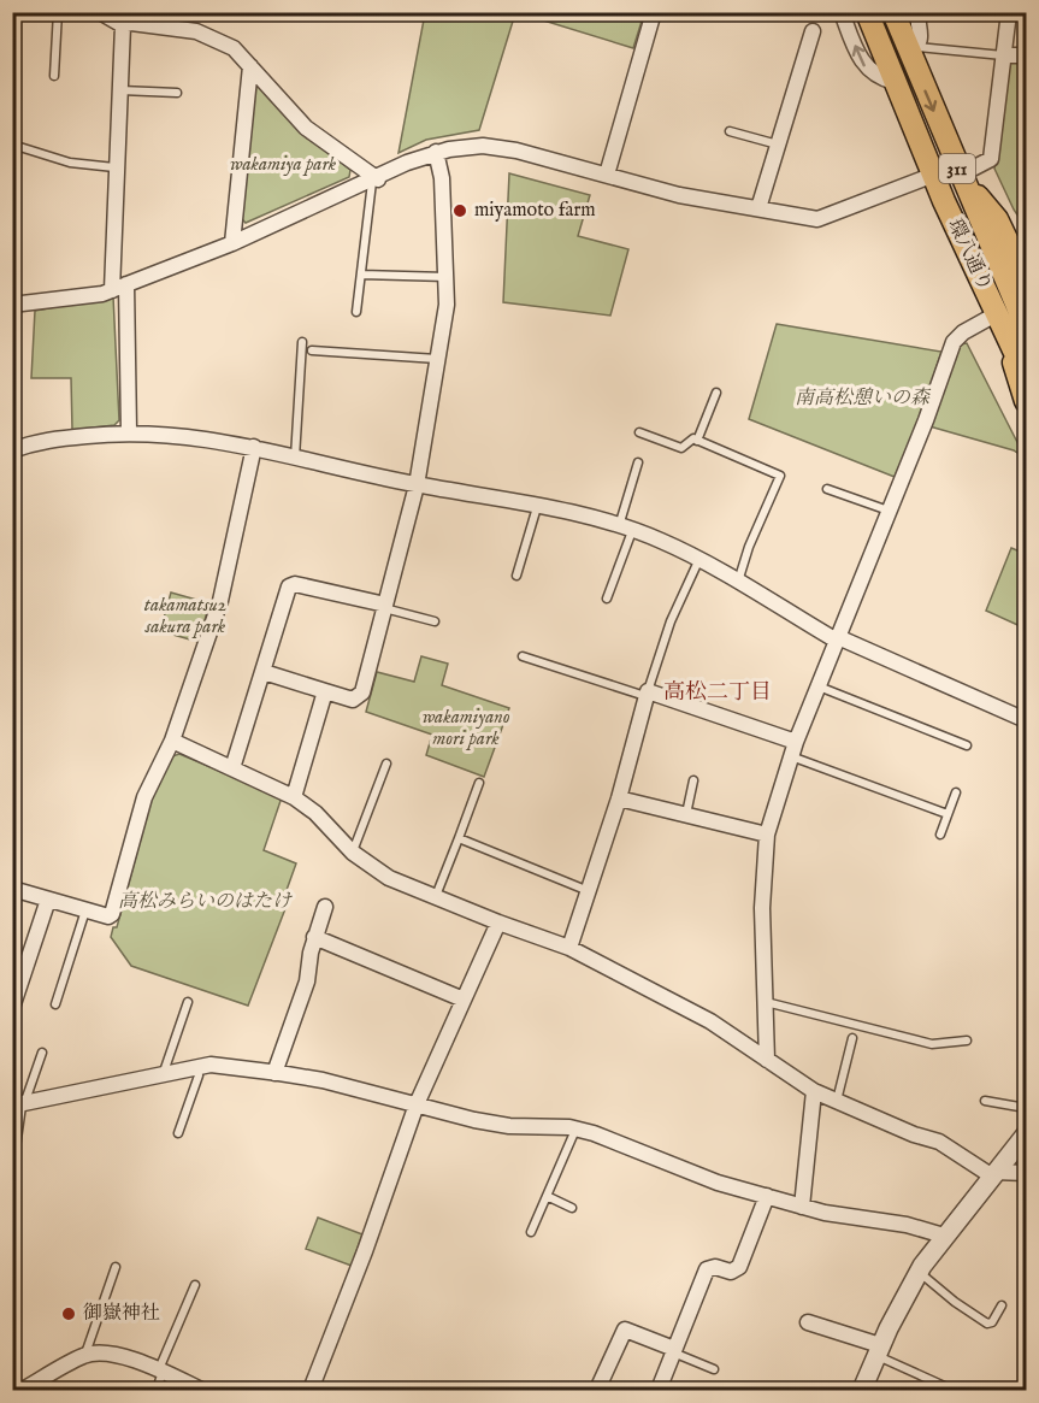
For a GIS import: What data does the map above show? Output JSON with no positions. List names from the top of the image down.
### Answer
{
  "streets": {
    "main road": ["311", "環八通り"]
  },
  "crossings": [
    ["311", "環八通り"]
  ],
  "districts": ["高松二丁目"],
  "parks": [
    "wakamiya park",
    "南高松憩いの森",
    "takamatsu2 sakura park",
    "wakamiyano mori park",
    "高松みらいのはたけ"
  ],
  "places": ["miyamoto farm", "御嶽神社"]
}
